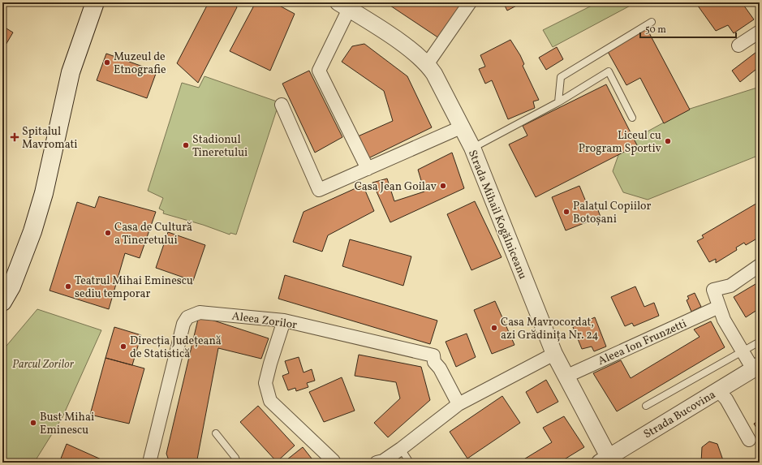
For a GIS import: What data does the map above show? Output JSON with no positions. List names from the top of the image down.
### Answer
{
  "streets": {
    "street": [
      "Strada Mihail Kogălniceanu",
      "Aleea Zorilor",
      "Aleea Ion Frunzetti",
      "Strada Bucovina"
    ]
  },
  "crossings": [
    ["Strada Mihail Kogălniceanu", "Aleea Ion Frunzetti"],
    ["Strada Mihail Kogălniceanu", "Strada Bucovina"]
  ],
  "parks": ["Parcul Zorilor"],
  "places": {
    "other": [
      "Muzeul de Etnografie",
      "Liceul cu Program Sportiv",
      "Stadionul Tineretului",
      "Casa Jean Goilav",
      "Palatul Copiilor Botoșani",
      "Casa de Cultură a Tineretului",
      "Teatrul Mihai Eminescu sediu temporar",
      "Casa Mavrocordat, azi Grădinița Nr. 24",
      "Direcția Județeană de Statistică",
      "Bust Mihai Eminescu"
    ],
    "health": ["Spitalul Mavromati"]
  },
  "scale_bar": "50 m"
}
